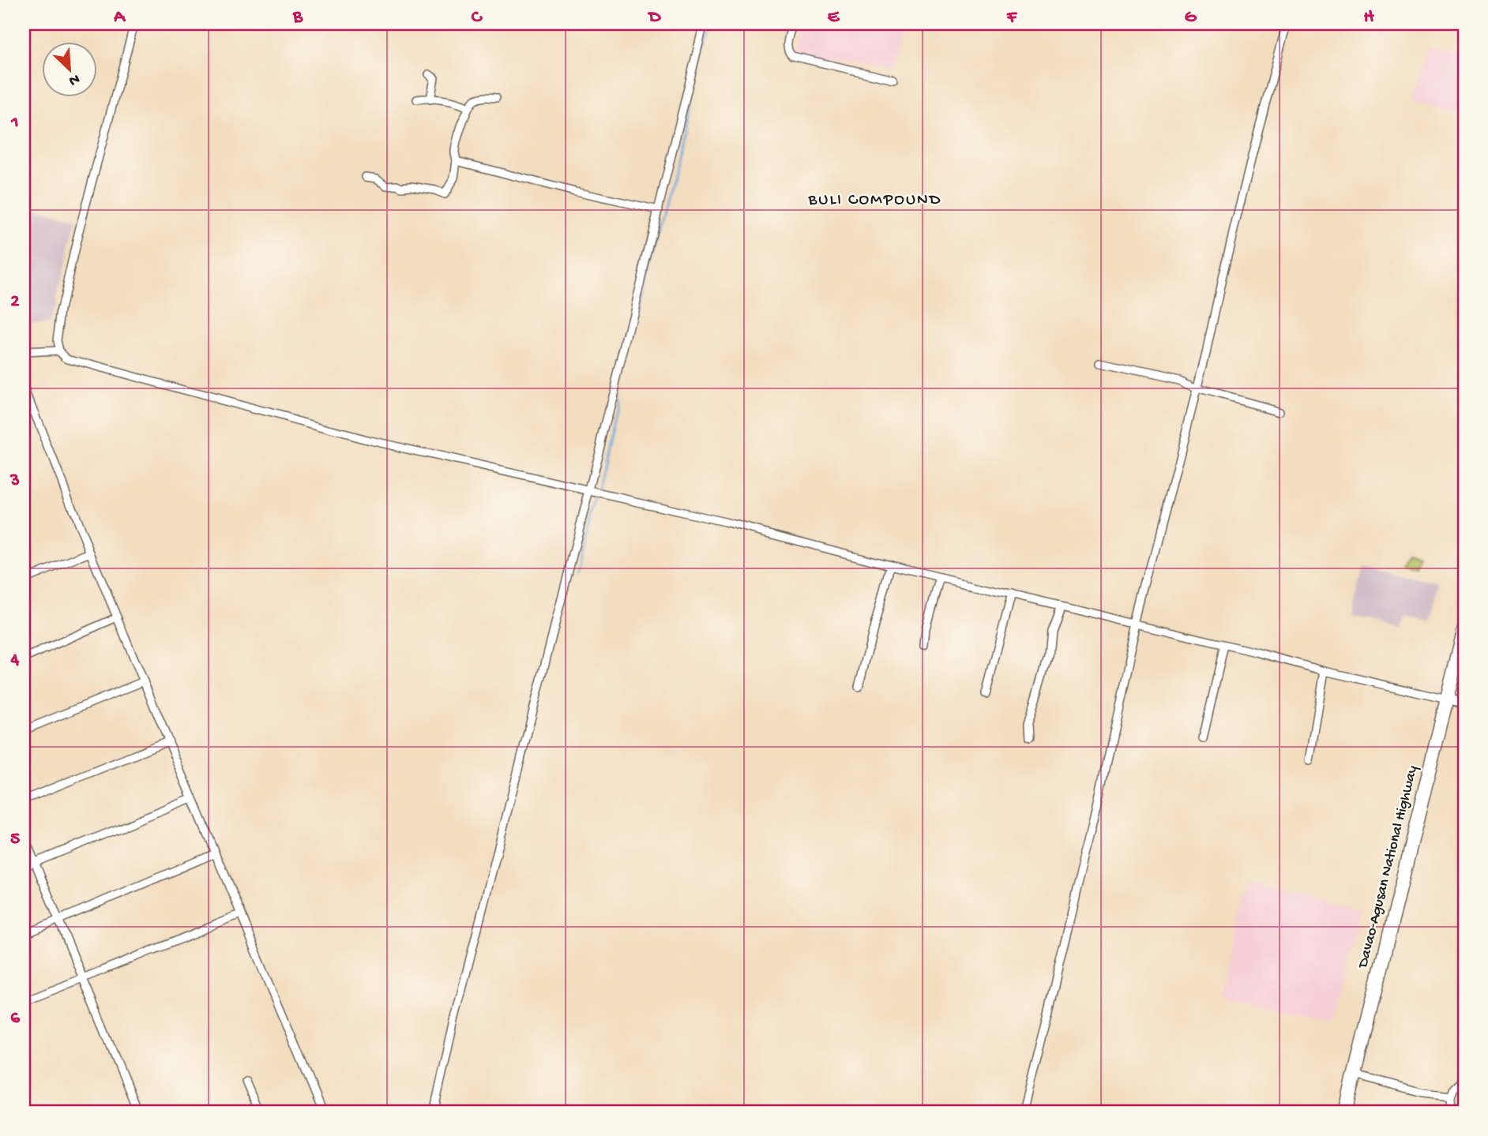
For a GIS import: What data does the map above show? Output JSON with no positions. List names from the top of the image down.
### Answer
{
  "streets": {
    "highway": ["Davao-Agusan National Highway"]
  },
  "districts": ["BULI COMPOUND"],
  "north": "bottom right",
  "grid": {
    "columns": [
      "A",
      "B",
      "C",
      "D",
      "E",
      "F",
      "G",
      "H"
    ],
    "rows": [
      "1",
      "2",
      "3",
      "4",
      "5",
      "6"
    ]
  }
}
